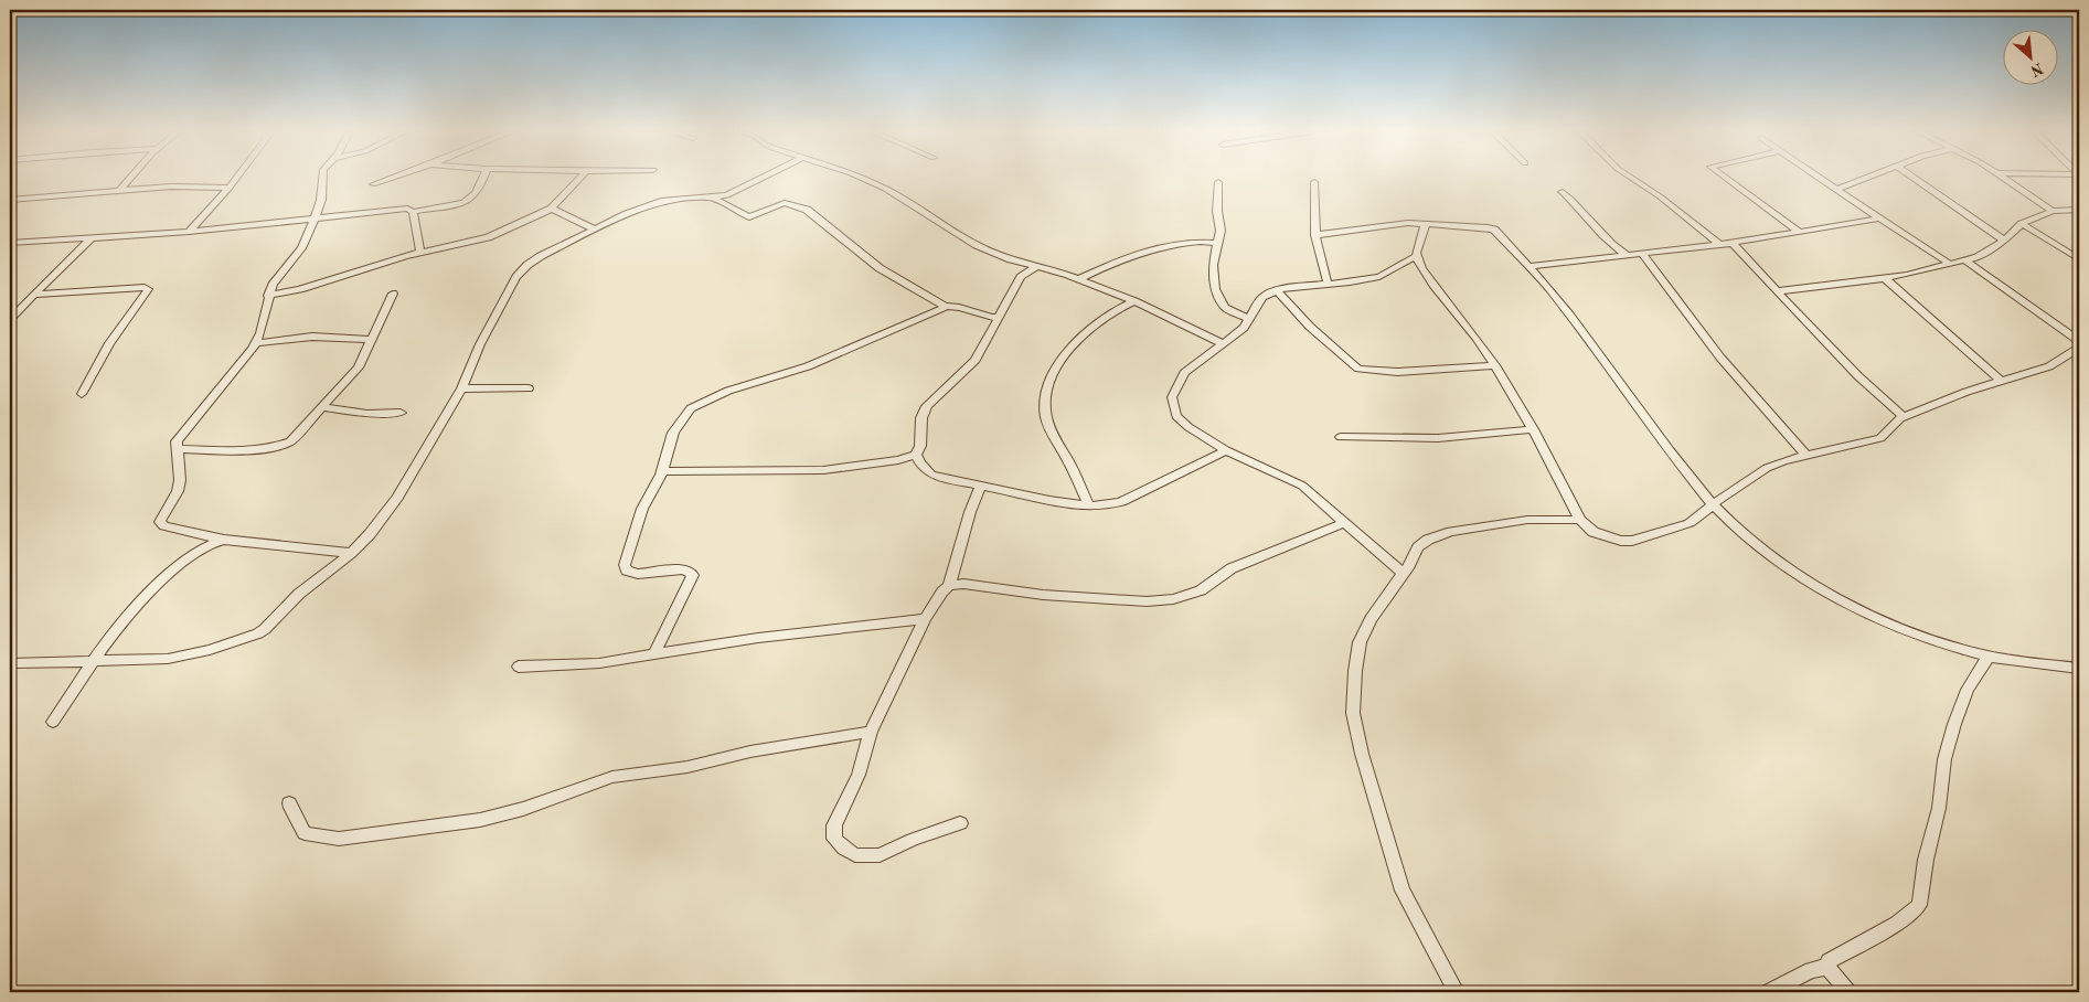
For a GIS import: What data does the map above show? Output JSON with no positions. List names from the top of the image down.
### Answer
{
  "north": "bottom right"
}
